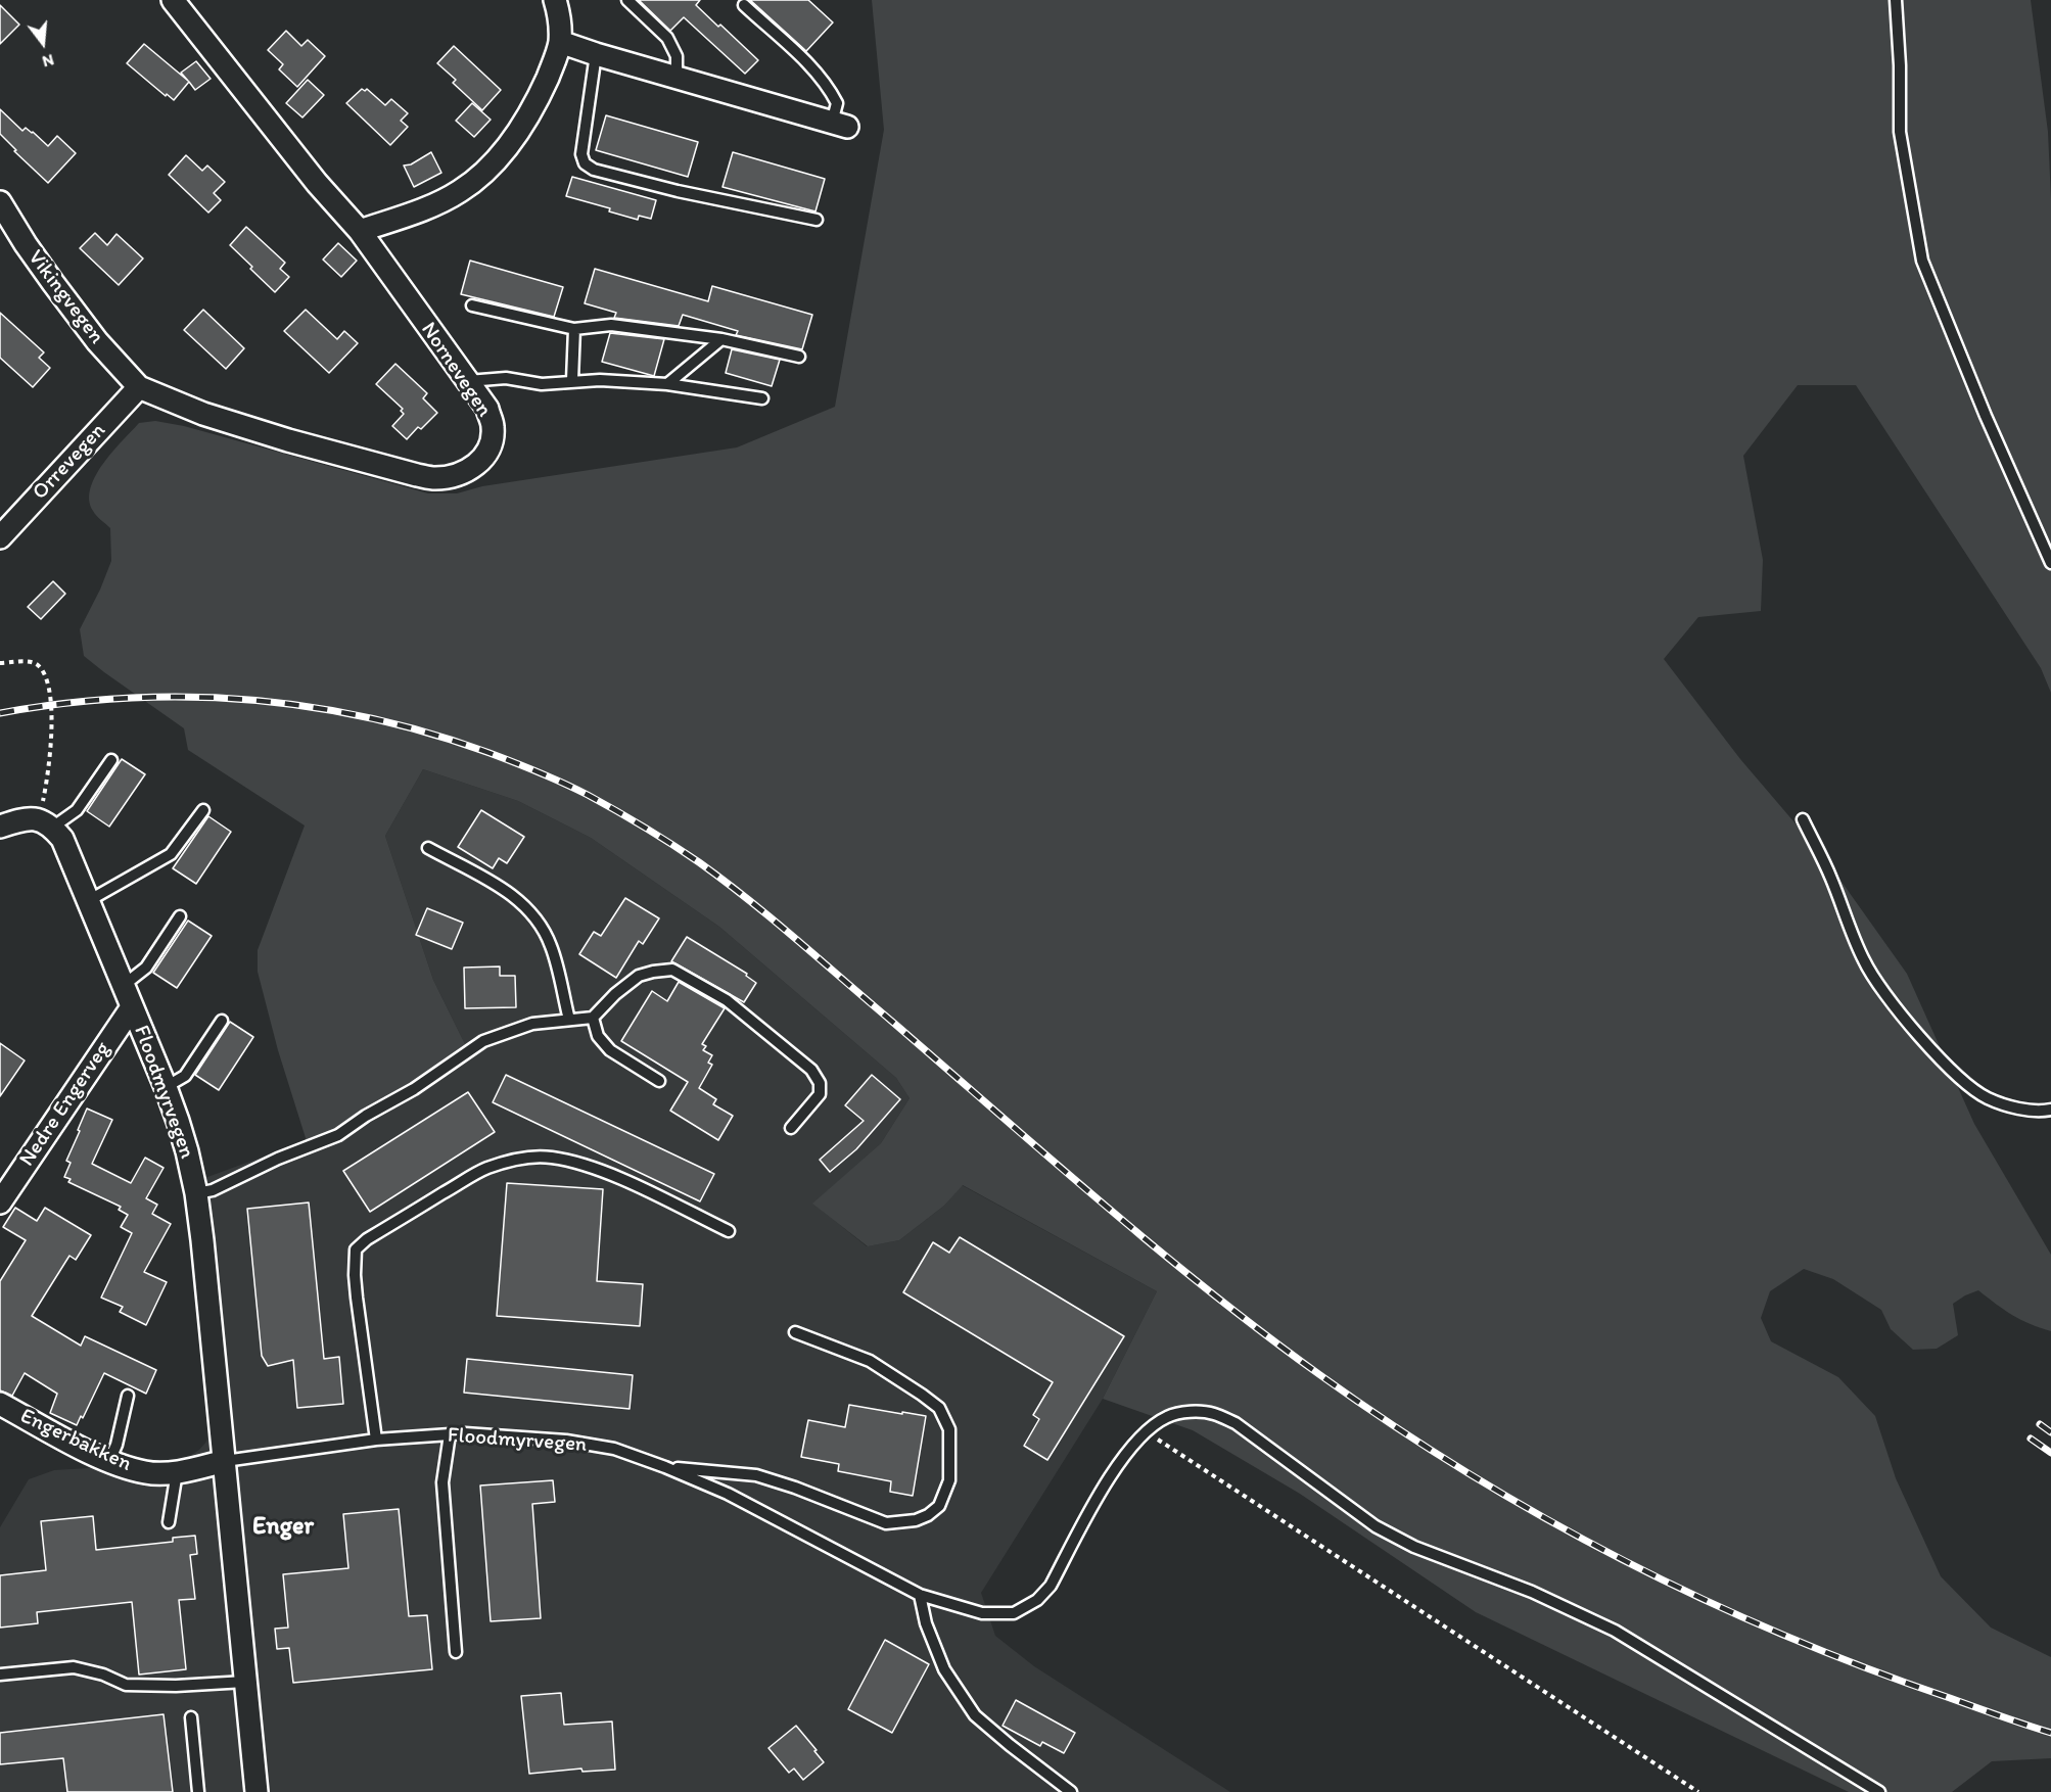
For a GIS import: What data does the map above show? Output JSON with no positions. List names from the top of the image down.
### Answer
{
  "streets": {
    "street": [
      "Vikingvegen",
      "Nornevegen",
      "Orrevegen",
      "Floodmyrvegen",
      "Nedre Engerveg",
      "Engerbakken"
    ]
  },
  "crossings": [
    ["Vikingvegen", "Nornevegen"],
    ["Vikingvegen", "Orrevegen"],
    ["Nornevegen", "Orrevegen"],
    ["Floodmyrvegen", "Nedre Engerveg"],
    ["Floodmyrvegen", "Engerbakken"]
  ],
  "districts": ["Enger"],
  "north": "bottom"
}
